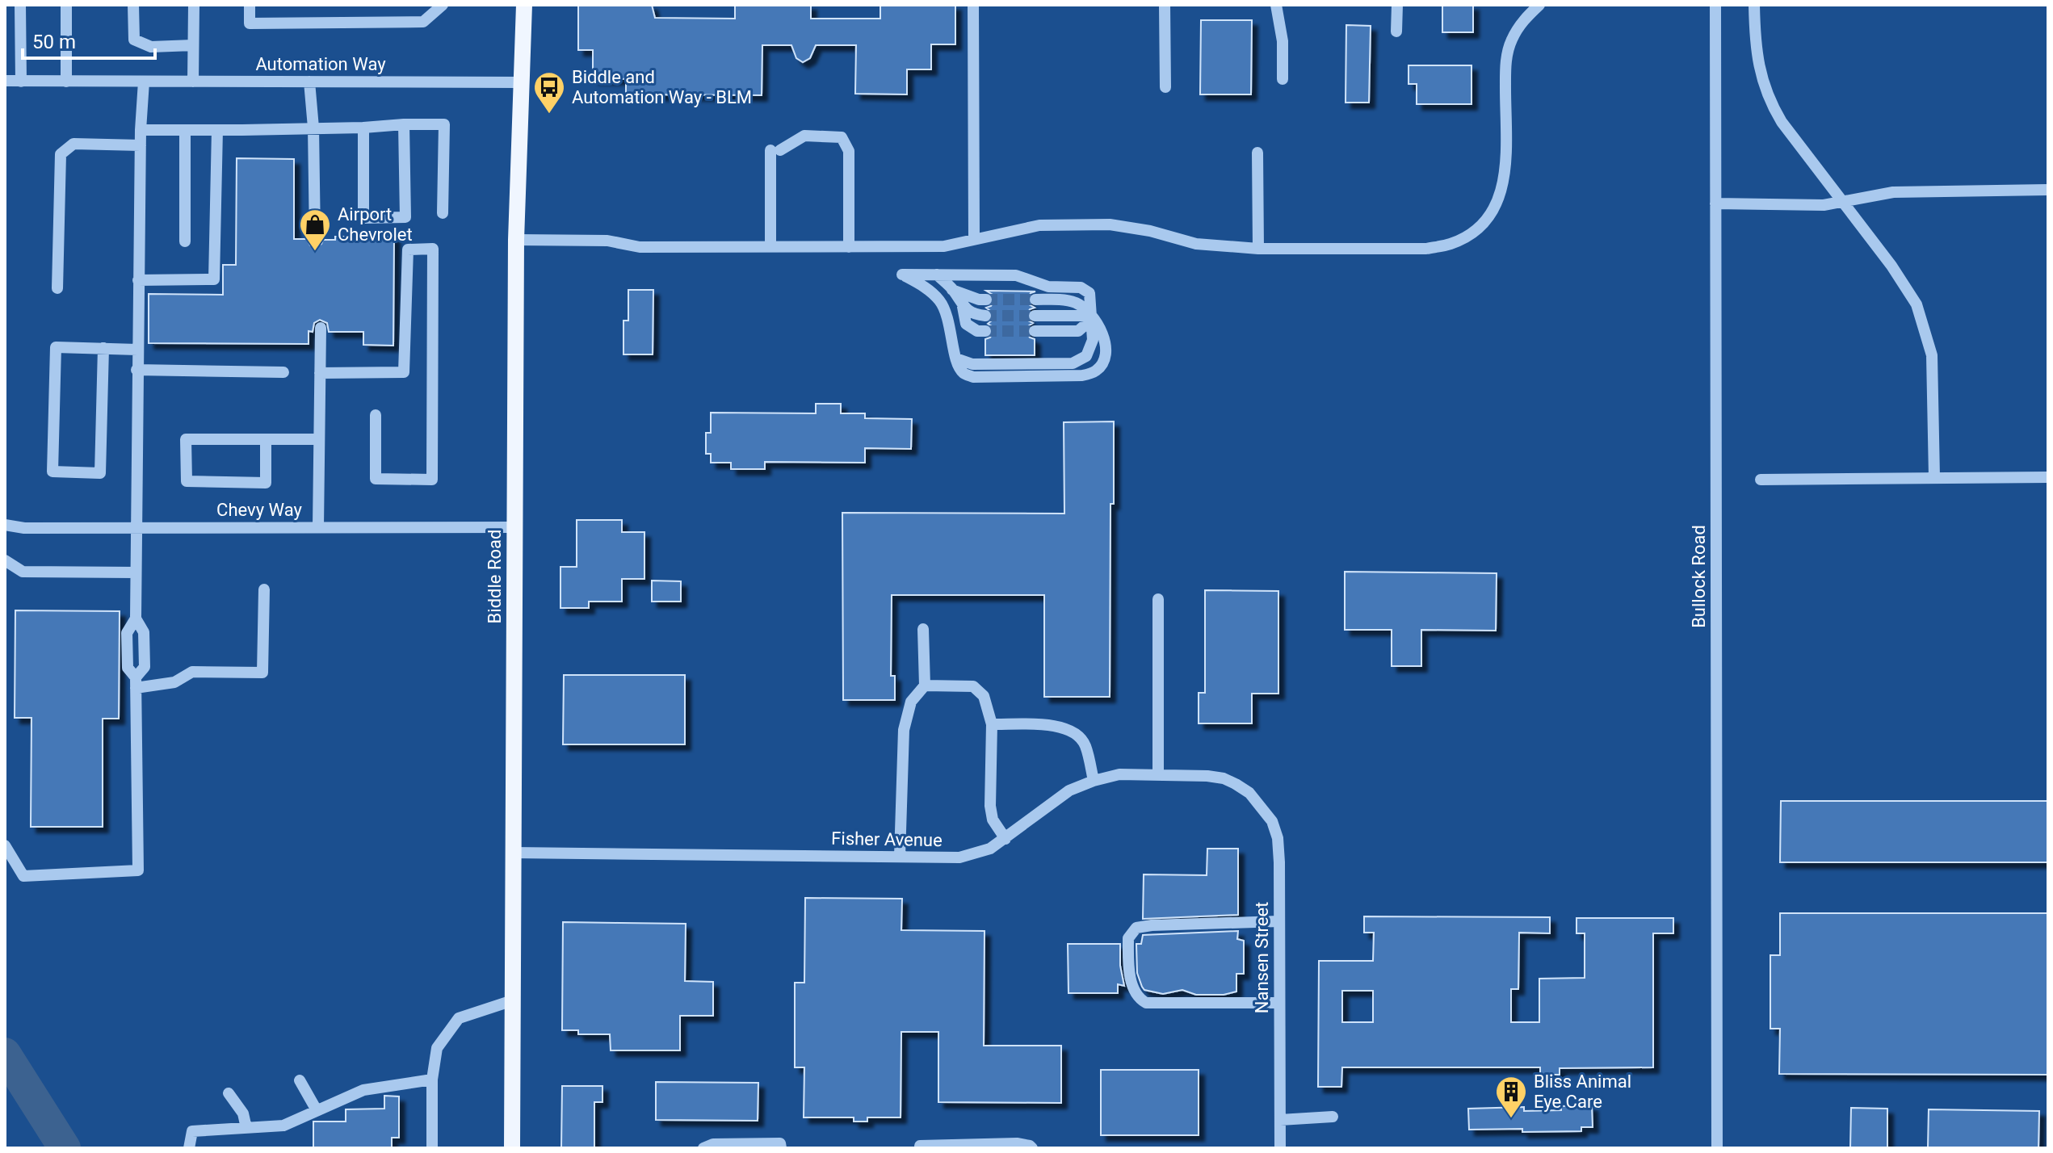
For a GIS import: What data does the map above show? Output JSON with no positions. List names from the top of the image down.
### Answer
{
  "streets": {
    "main road": ["Biddle Road"],
    "street": [
      "Automation Way",
      "Chevy Way",
      "Bullock Road",
      "Fisher Avenue",
      "Nansen Street"
    ]
  },
  "crossings": [
    ["Automation Way", "Biddle Road"],
    ["Chevy Way", "Biddle Road"],
    ["Biddle Road", "Fisher Avenue"],
    ["Fisher Avenue", "Nansen Street"]
  ],
  "places": {
    "bus stop": ["Biddle and Automation Way - BLM"],
    "shop": ["Airport Chevrolet"],
    "building": ["Bliss Animal Eye Care"]
  },
  "scale_bar": "50 m"
}
